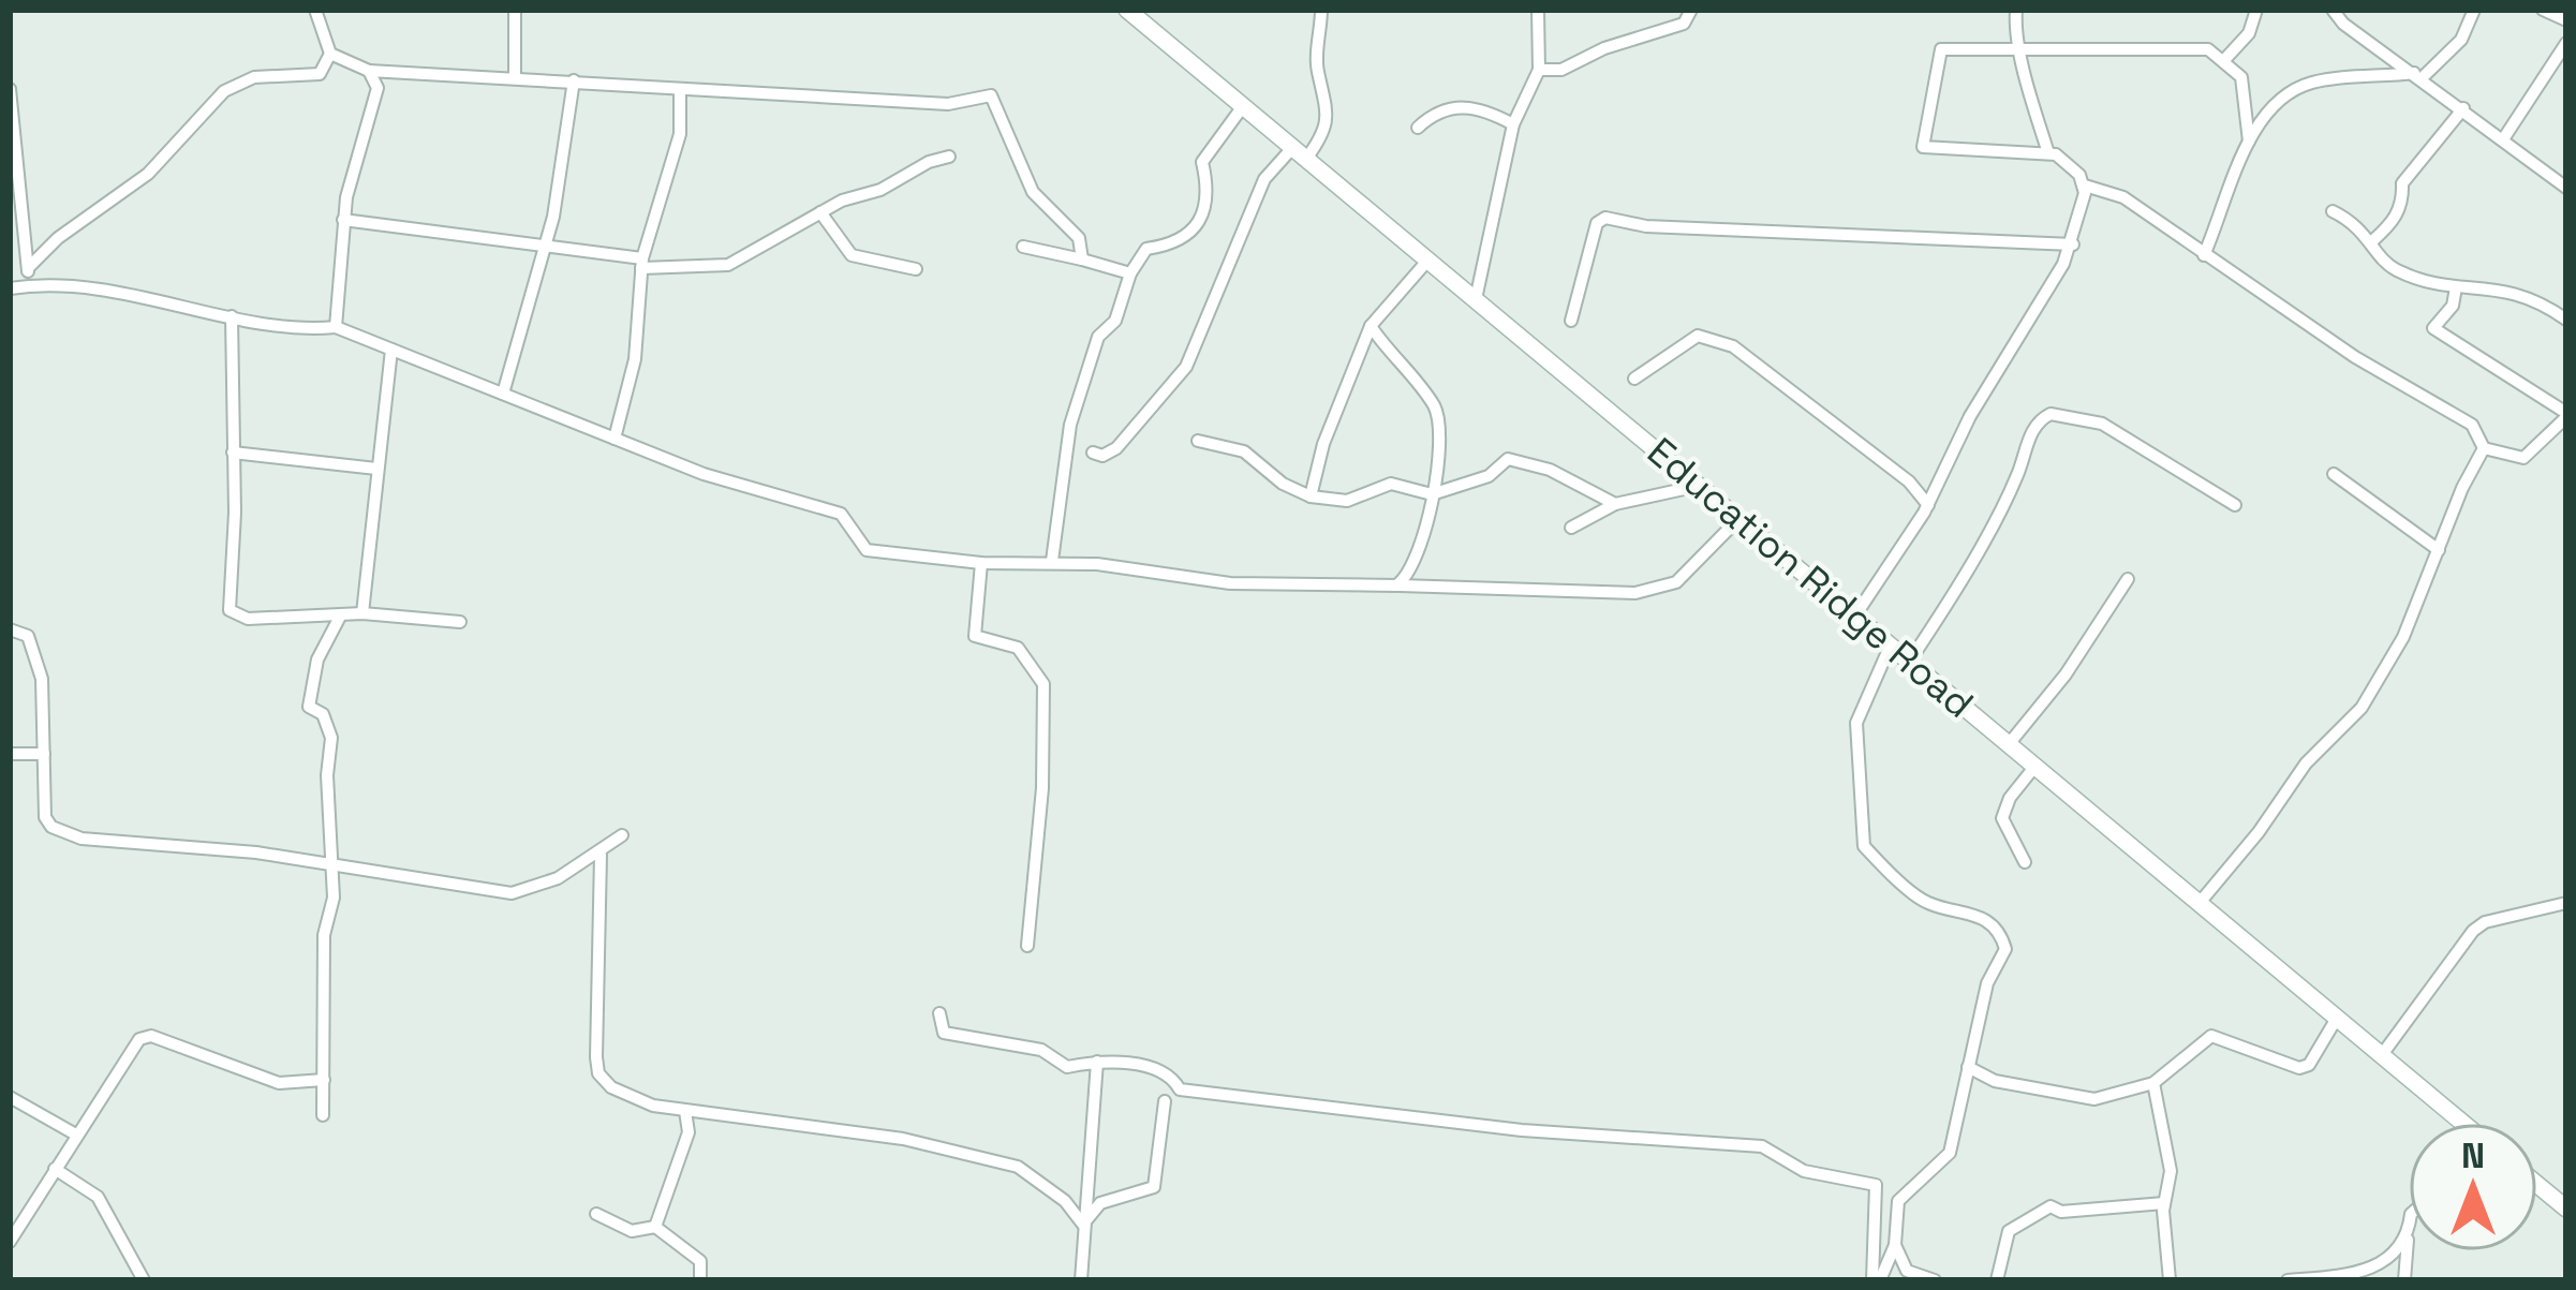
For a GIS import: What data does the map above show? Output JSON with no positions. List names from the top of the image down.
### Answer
{
  "streets": {
    "main road": ["Education Ridge Road"]
  },
  "north": "top"
}
